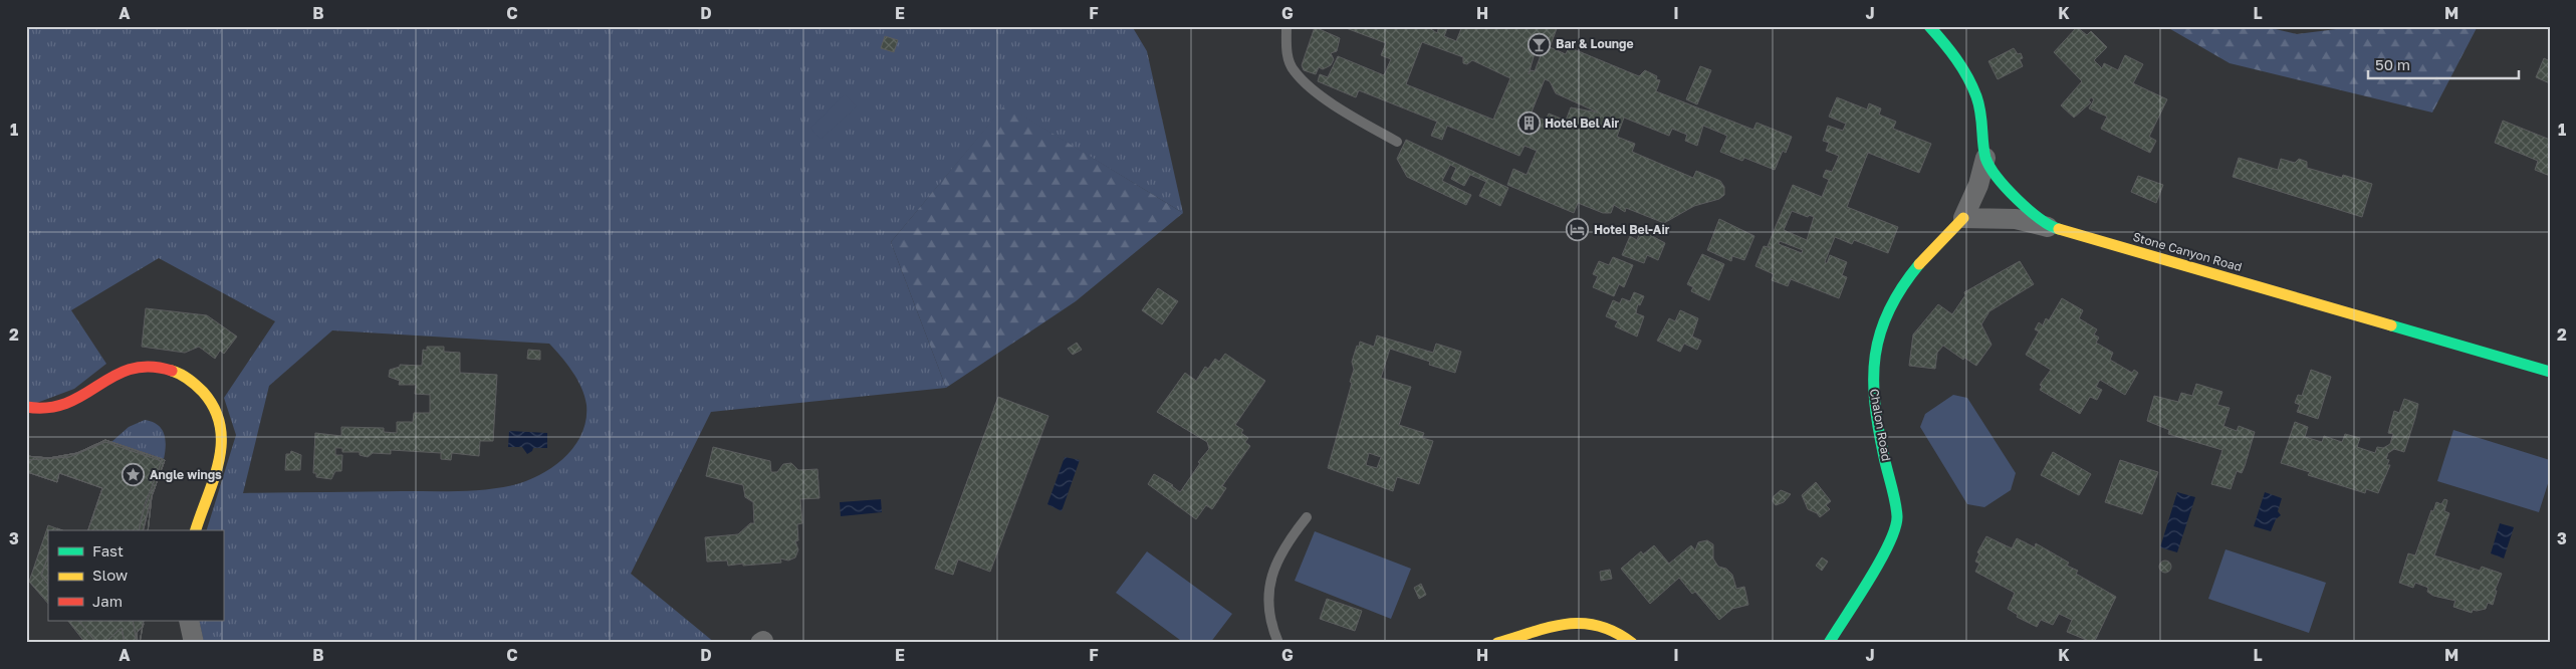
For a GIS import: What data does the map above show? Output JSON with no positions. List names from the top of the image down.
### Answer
{
  "streets": {
    "street": ["Stone Canyon Road", "Chalon Road"]
  },
  "crossings": [
    ["Stone Canyon Road", "Chalon Road"]
  ],
  "places": {
    "bar": ["Bar & Lounge"],
    "building": ["Hotel Bel Air"],
    "hotel": ["Hotel Bel-Air"],
    "place": ["Angle wings"]
  },
  "legend": ["Fast", "Slow", "Jam"],
  "scale_bar": "50 m",
  "grid": {
    "columns": [
      "A",
      "B",
      "C",
      "D",
      "E",
      "F",
      "G",
      "H",
      "I",
      "J",
      "K",
      "L",
      "M"
    ],
    "rows": ["1", "2", "3"]
  }
}
